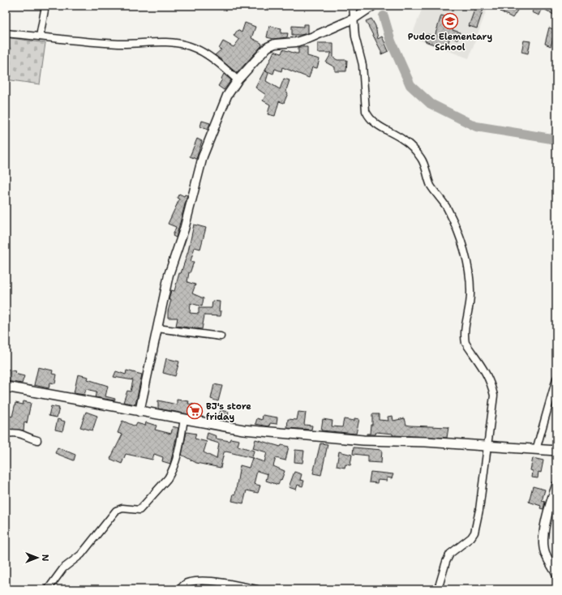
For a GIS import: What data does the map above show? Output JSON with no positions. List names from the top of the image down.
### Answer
{
  "places": {
    "school or university": ["Pudoc Elementary School"],
    "supermarket": ["BJ's store friday"]
  },
  "north": "right"
}
